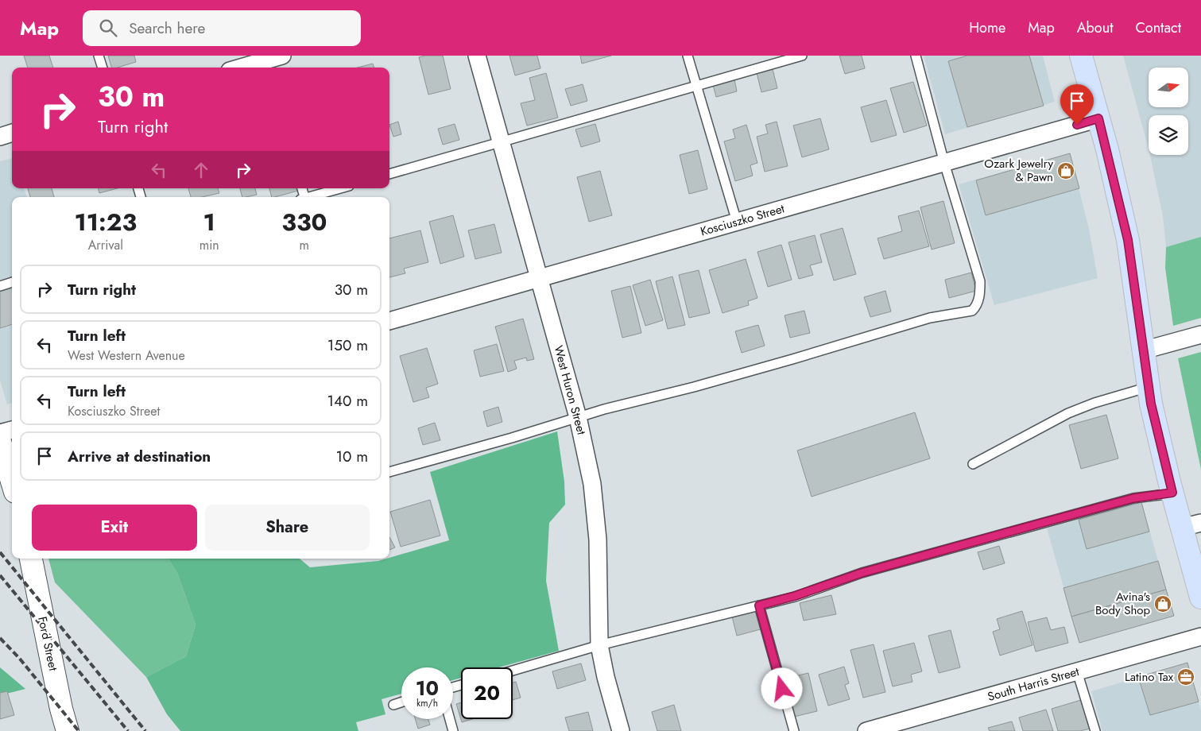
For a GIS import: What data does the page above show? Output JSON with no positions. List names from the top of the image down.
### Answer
{
  "streets": {
    "street": [
      "Kosciuszko Street",
      "West Huron Street",
      "Ford Street",
      "South Harris Street"
    ]
  },
  "crossings": [
    ["Kosciuszko Street", "West Huron Street"]
  ],
  "places": {
    "shop": ["Ozark Jewelry & Pawn", "Avina's Body Shop"],
    "office": ["Latino Tax"]
  },
  "north": "right",
  "page": {
    "header": "Map",
    "search": "Search here",
    "nav": [
      "Home",
      "Map",
      "About",
      "Contact"
    ],
    "turn": ["30 m", "Turn right"],
    "eta": [
      "11:23",
      "Arrival",
      "1",
      "min",
      "330",
      "m"
    ],
    "list": [
      {
        "name": "Turn right",
        "value": "30 m"
      },
      {
        "name": "Turn left",
        "note": "West Western Avenue",
        "value": "150 m"
      },
      {
        "name": "Turn left",
        "note": "Kosciuszko Street",
        "value": "140 m"
      },
      {
        "name": "Arrive at destination",
        "value": "10 m"
      }
    ],
    "buttons": ["Exit", "Share"],
    "speed": "10 km/h",
    "limit": "20"
  }
}
